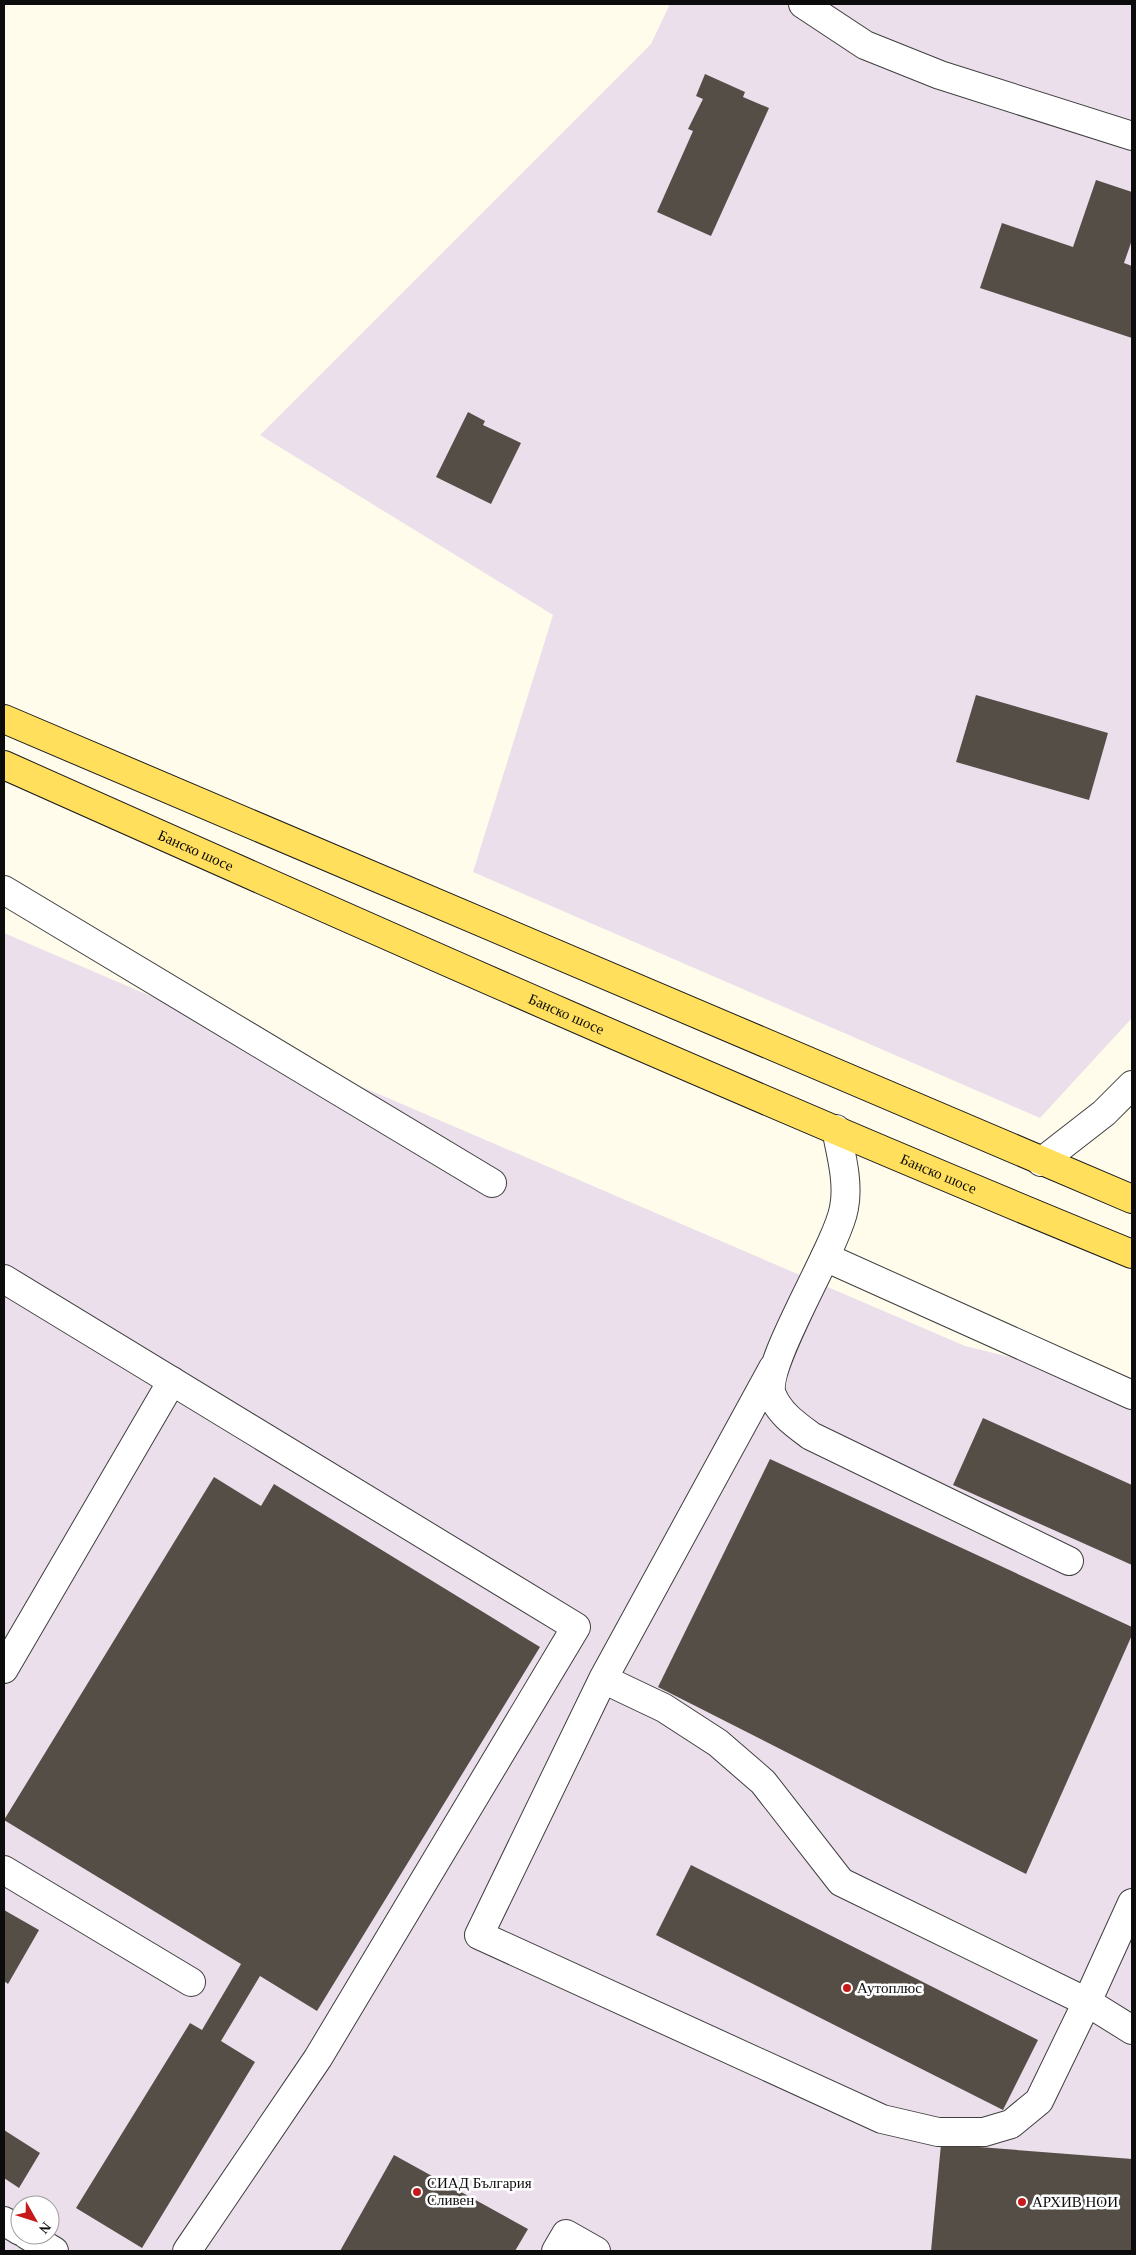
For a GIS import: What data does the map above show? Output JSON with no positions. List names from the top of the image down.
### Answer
{
  "streets": {
    "main road": ["Банско шосе"]
  },
  "places": ["Аутоплюс", "СИАД България Сливен", "АРХИВ НОИ"],
  "north": "bottom right"
}
